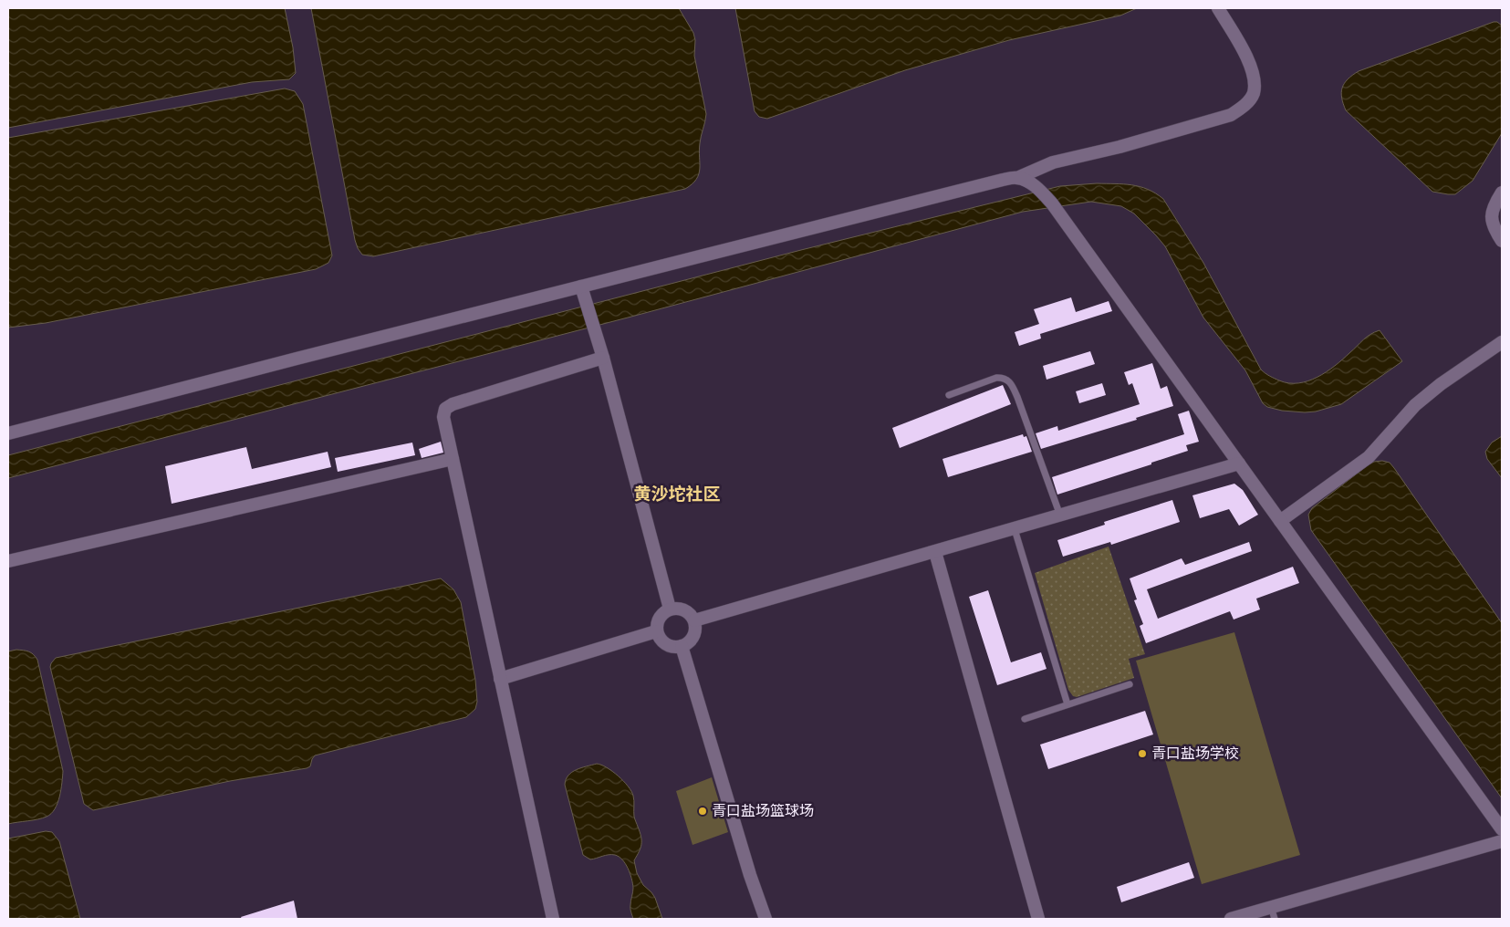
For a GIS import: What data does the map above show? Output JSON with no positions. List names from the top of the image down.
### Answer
{
  "districts": ["黄沙坨社区"],
  "places": ["青口盐场学校", "青口盐场篮球场"]
}
